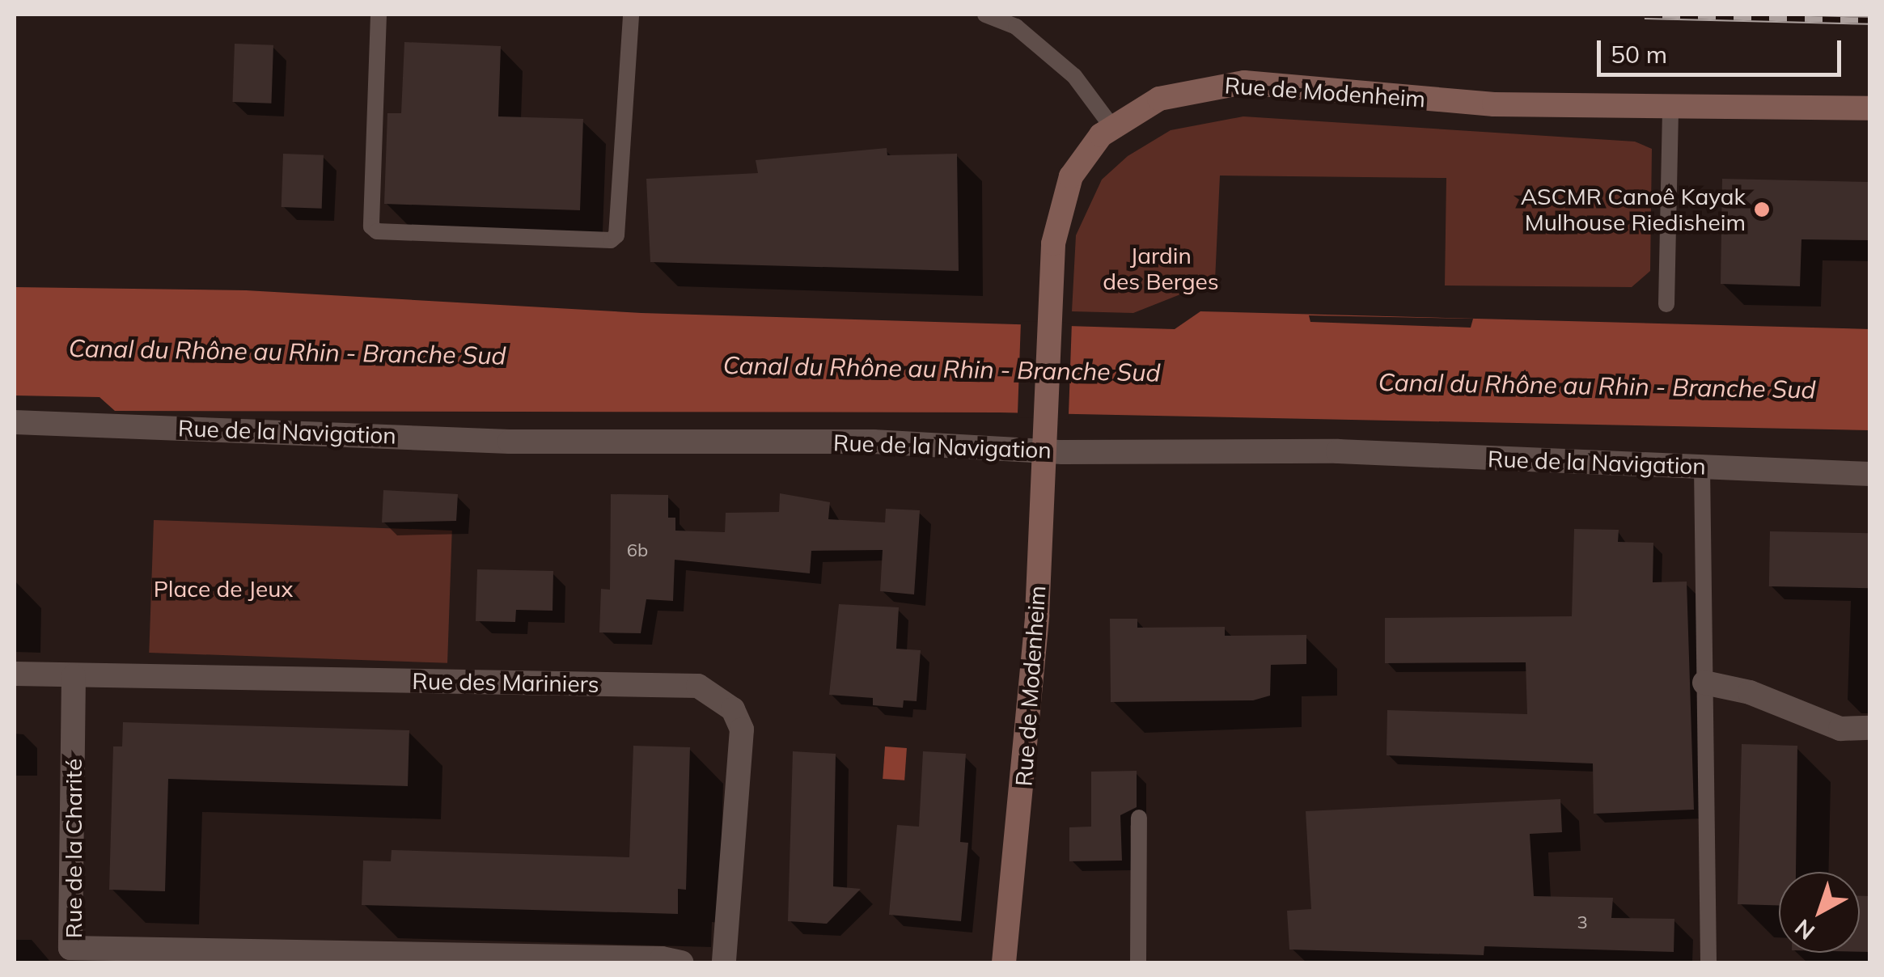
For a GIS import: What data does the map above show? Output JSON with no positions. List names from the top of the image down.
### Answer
{
  "streets": {
    "main road": ["Rue de Modenheim"],
    "street": ["Rue de la Navigation", "Rue des Mariniers", "Rue de la Charité"]
  },
  "crossings": [
    ["Rue de Modenheim", "Rue de la Navigation"],
    ["Rue des Mariniers", "Rue de la Charité"]
  ],
  "water": ["Canal du Rhône au Rhin - Branche Sud"],
  "parks": ["Jardin des Berges", "Place de Jeux"],
  "places": ["ASCMR Canoê Kayak Mulhouse Riedisheim"],
  "house_numbers": ["6b", "3"],
  "scale_bar": "50 m",
  "north": "bottom left"
}
